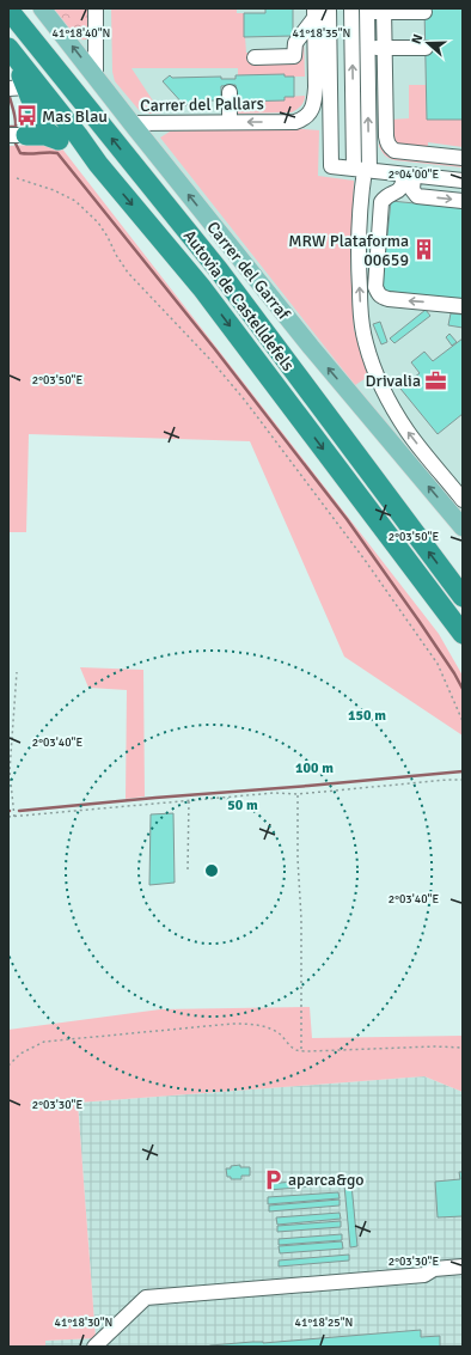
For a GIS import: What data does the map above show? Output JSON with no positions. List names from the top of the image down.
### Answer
{
  "streets": {
    "highway": ["Autovia de Castelldefels"],
    "main road": ["Carrer del Garraf"],
    "street": ["Carrer del Pallars"]
  },
  "crossings": [
    ["Carrer del Pallars", "Carrer del Garraf"]
  ],
  "one_way": ["Carrer del Garraf"],
  "places": {
    "bus stop": ["Mas Blau"],
    "building": ["MRW Plataforma 00659"],
    "office": ["Drivalia"],
    "parking": ["aparca&go"]
  },
  "north": "left",
  "coordinates": [
    "41°18'40\"N",
    "41°18'35\"N",
    "2°04'00\"E",
    "2°03'50\"E",
    "2°03'40\"E",
    "2°03'30\"E",
    "41°18'30\"N",
    "41°18'25\"N"
  ],
  "rings": ["150 m", "100 m", "50 m"]
}
